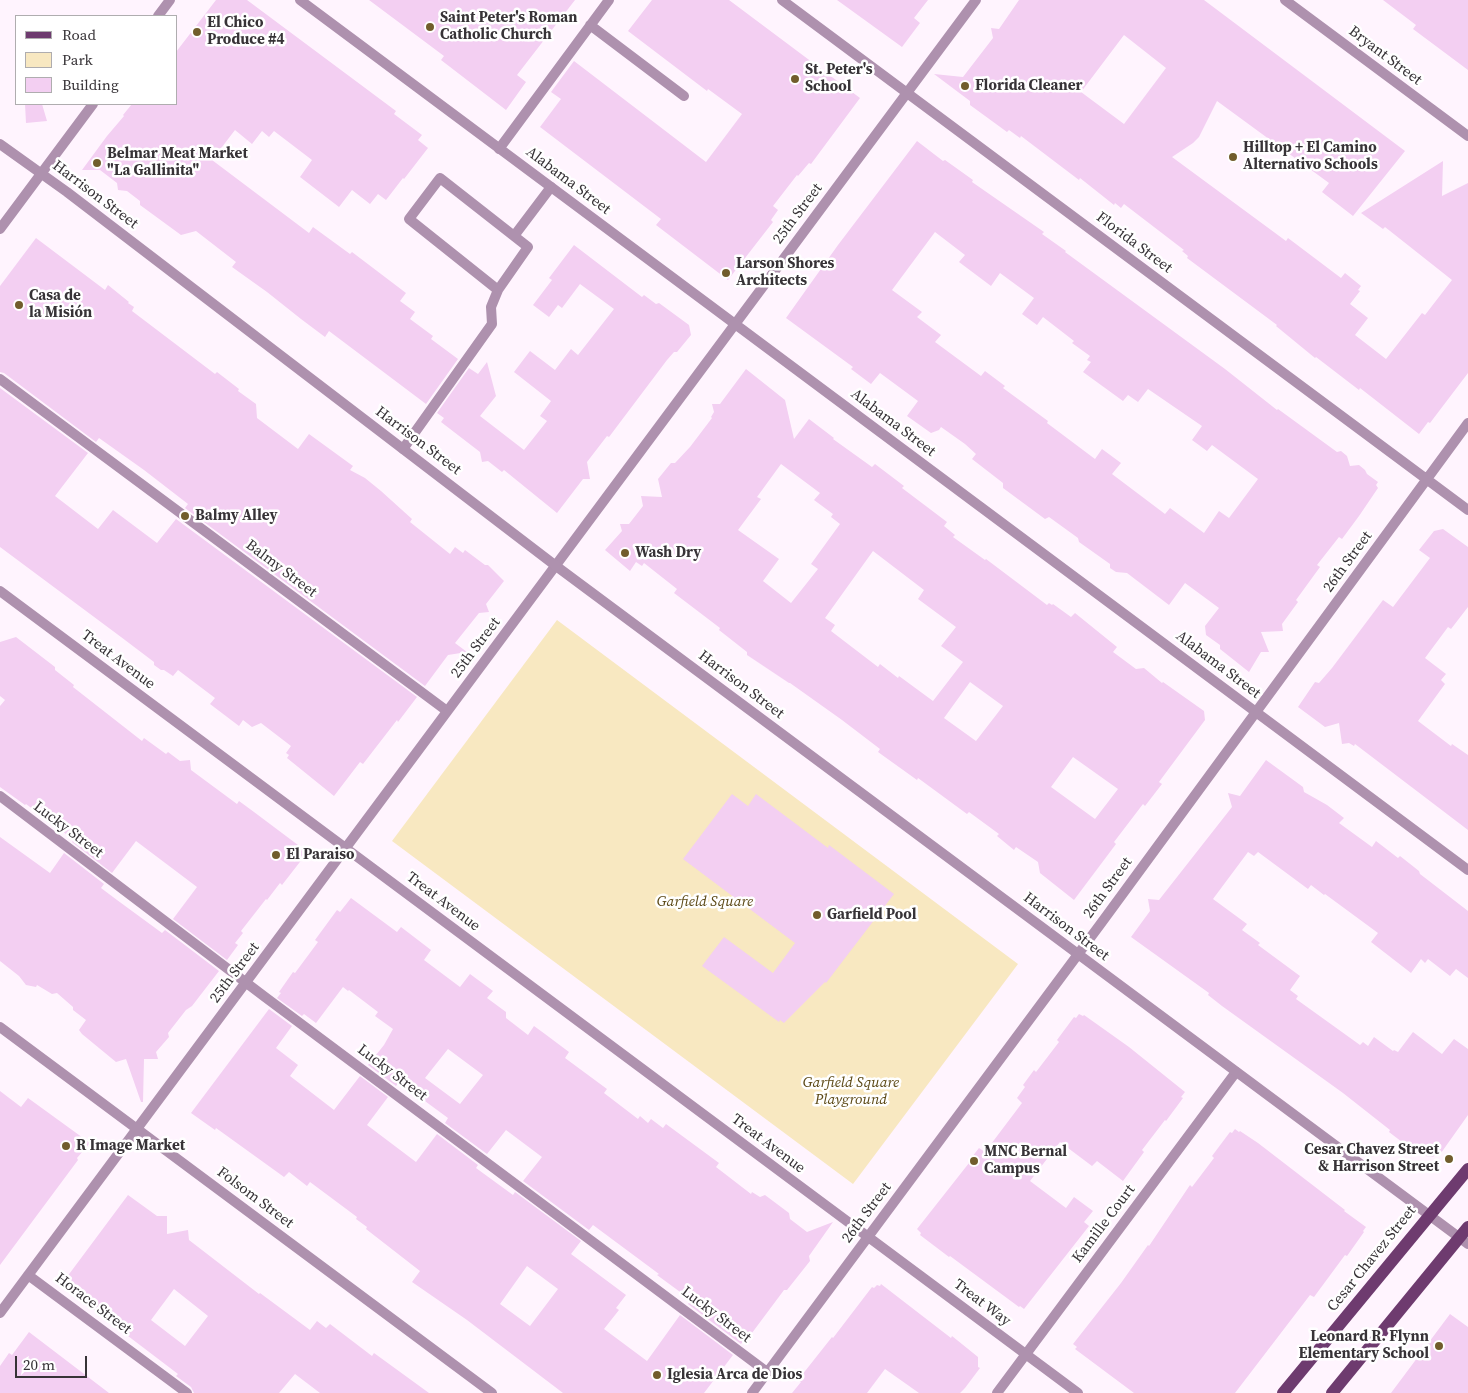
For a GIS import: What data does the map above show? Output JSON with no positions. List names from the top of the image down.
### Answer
{
  "streets": {
    "main road": ["Cesar Chavez Street"],
    "street": [
      "Bryant Street",
      "Alabama Street",
      "Harrison Street",
      "25th Street",
      "Florida Street",
      "26th Street",
      "Balmy Street",
      "Treat Avenue",
      "Lucky Street",
      "Folsom Street",
      "Kamille Court",
      "Treat Way",
      "Horace Street"
    ]
  },
  "crossings": [
    ["Alabama Street", "25th Street"],
    ["Alabama Street", "26th Street"],
    ["Harrison Street", "25th Street"],
    ["Harrison Street", "26th Street"],
    ["Harrison Street", "Kamille Court"],
    ["Harrison Street", "Cesar Chavez Street"],
    ["25th Street", "Florida Street"],
    ["25th Street", "Balmy Street"],
    ["25th Street", "Treat Avenue"],
    ["25th Street", "Lucky Street"],
    ["25th Street", "Folsom Street"],
    ["25th Street", "Horace Street"],
    ["Florida Street", "26th Street"],
    ["26th Street", "Treat Avenue"],
    ["26th Street", "Lucky Street"],
    ["26th Street", "Treat Way"],
    ["Treat Avenue", "Treat Way"],
    ["Kamille Court", "Treat Way"]
  ],
  "parks": ["Garfield Square", "Garfield Square Playground"],
  "places": [
    "Saint Peter's Roman Catholic Church",
    "El Chico Produce #4",
    "St. Peter's School",
    "Florida Cleaner",
    "Hilltop + El Camino Alternativo Schools",
    "Belmar Meat Market \"La Gallinita\"",
    "Larson Shores Architects",
    "Casa de la Misión",
    "Balmy Alley",
    "Wash Dry",
    "El Paraiso",
    "Garfield Pool",
    "R Image Market",
    "Cesar Chavez Street & Harrison Street",
    "MNC Bernal Campus",
    "Leonard R. Flynn Elementary School",
    "Iglesia Arca de Dios"
  ],
  "legend": ["Road", "Park", "Building"],
  "scale_bar": "20 m"
}
